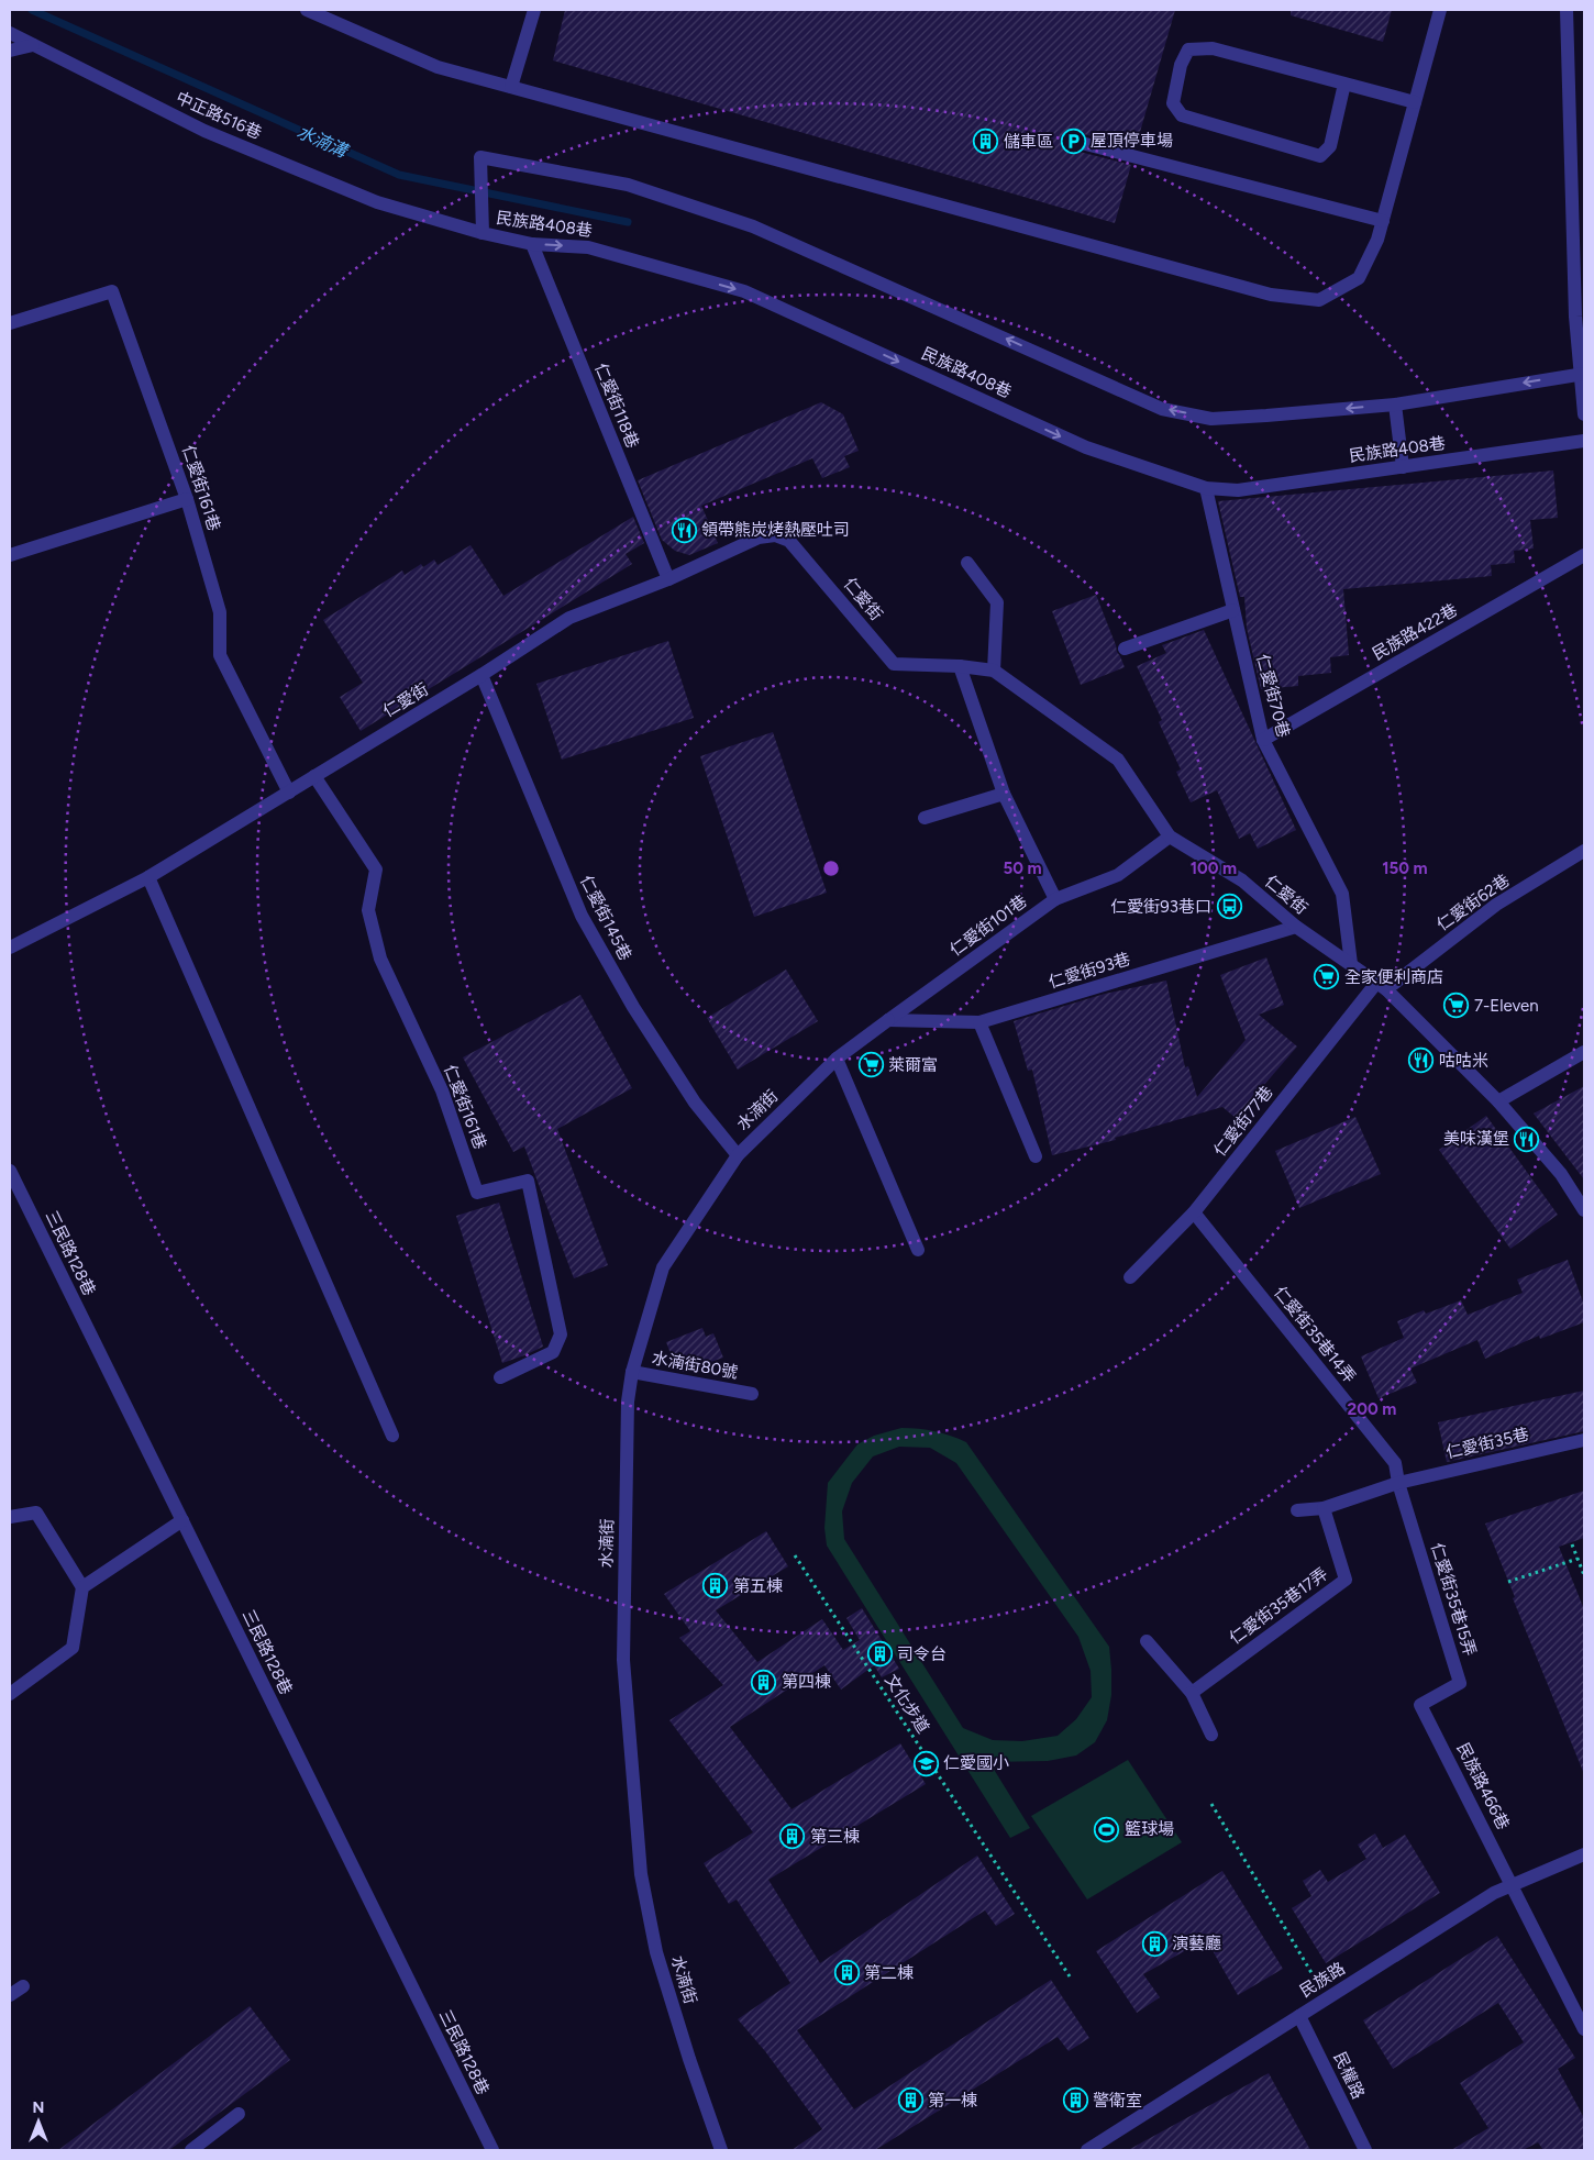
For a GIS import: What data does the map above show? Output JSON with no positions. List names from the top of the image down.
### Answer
{
  "streets": {
    "street": [
      "中正路516巷",
      "民族路408巷",
      "仁愛街118巷",
      "仁愛街161巷",
      "仁愛街",
      "民族路422巷",
      "仁愛街70巷",
      "仁愛街62巷",
      "仁愛街145巷",
      "仁愛街101巷",
      "仁愛街93巷",
      "水湳街",
      "仁愛街77巷",
      "三民路128巷",
      "仁愛街35巷14弄",
      "水湳街80號",
      "仁愛街35巷",
      "仁愛街35巷15弄",
      "仁愛街35巷17弄",
      "民族路466巷",
      "民族路",
      "民權路"
    ],
    "path": ["文化步道"]
  },
  "crossings": [
    ["中正路516巷", "民族路408巷"],
    ["民族路408巷", "仁愛街118巷"],
    ["民族路408巷", "仁愛街70巷"],
    ["仁愛街118巷", "仁愛街"],
    ["仁愛街161巷", "仁愛街"],
    ["仁愛街", "仁愛街70巷"],
    ["仁愛街", "仁愛街62巷"],
    ["仁愛街", "仁愛街145巷"],
    ["仁愛街", "仁愛街101巷"],
    ["仁愛街", "仁愛街93巷"],
    ["仁愛街", "仁愛街77巷"],
    ["民族路422巷", "仁愛街70巷"],
    ["仁愛街62巷", "仁愛街77巷"],
    ["仁愛街145巷", "水湳街"],
    ["仁愛街101巷", "仁愛街93巷"],
    ["仁愛街101巷", "水湳街"],
    ["仁愛街93巷", "水湳街"],
    ["水湳街", "水湳街80號"],
    ["仁愛街77巷", "仁愛街35巷14弄"],
    ["仁愛街35巷14弄", "仁愛街35巷"],
    ["仁愛街35巷14弄", "仁愛街35巷15弄"],
    ["仁愛街35巷", "仁愛街35巷15弄"],
    ["仁愛街35巷15弄", "民族路466巷"],
    ["民族路466巷", "民族路"],
    ["民族路", "民權路"]
  ],
  "water": ["水湳溝"],
  "places": {
    "parking": ["屋頂停車場"],
    "building": [
      "儲車區",
      "第五棟",
      "司令台",
      "第四棟",
      "第三棟",
      "演藝廳",
      "第二棟",
      "第一棟",
      "警衛室"
    ],
    "restaurant": ["領帶熊炭烤熱壓吐司", "咕咕米", "美味漢堡"],
    "bus stop": ["仁愛街93巷口"],
    "supermarket": ["全家便利商店", "7-Eleven", "萊爾富"],
    "school or university": ["仁愛國小"],
    "sports": ["籃球場"]
  },
  "north": "top",
  "rings": [
    "50 m",
    "100 m",
    "150 m",
    "200 m"
  ]
}
